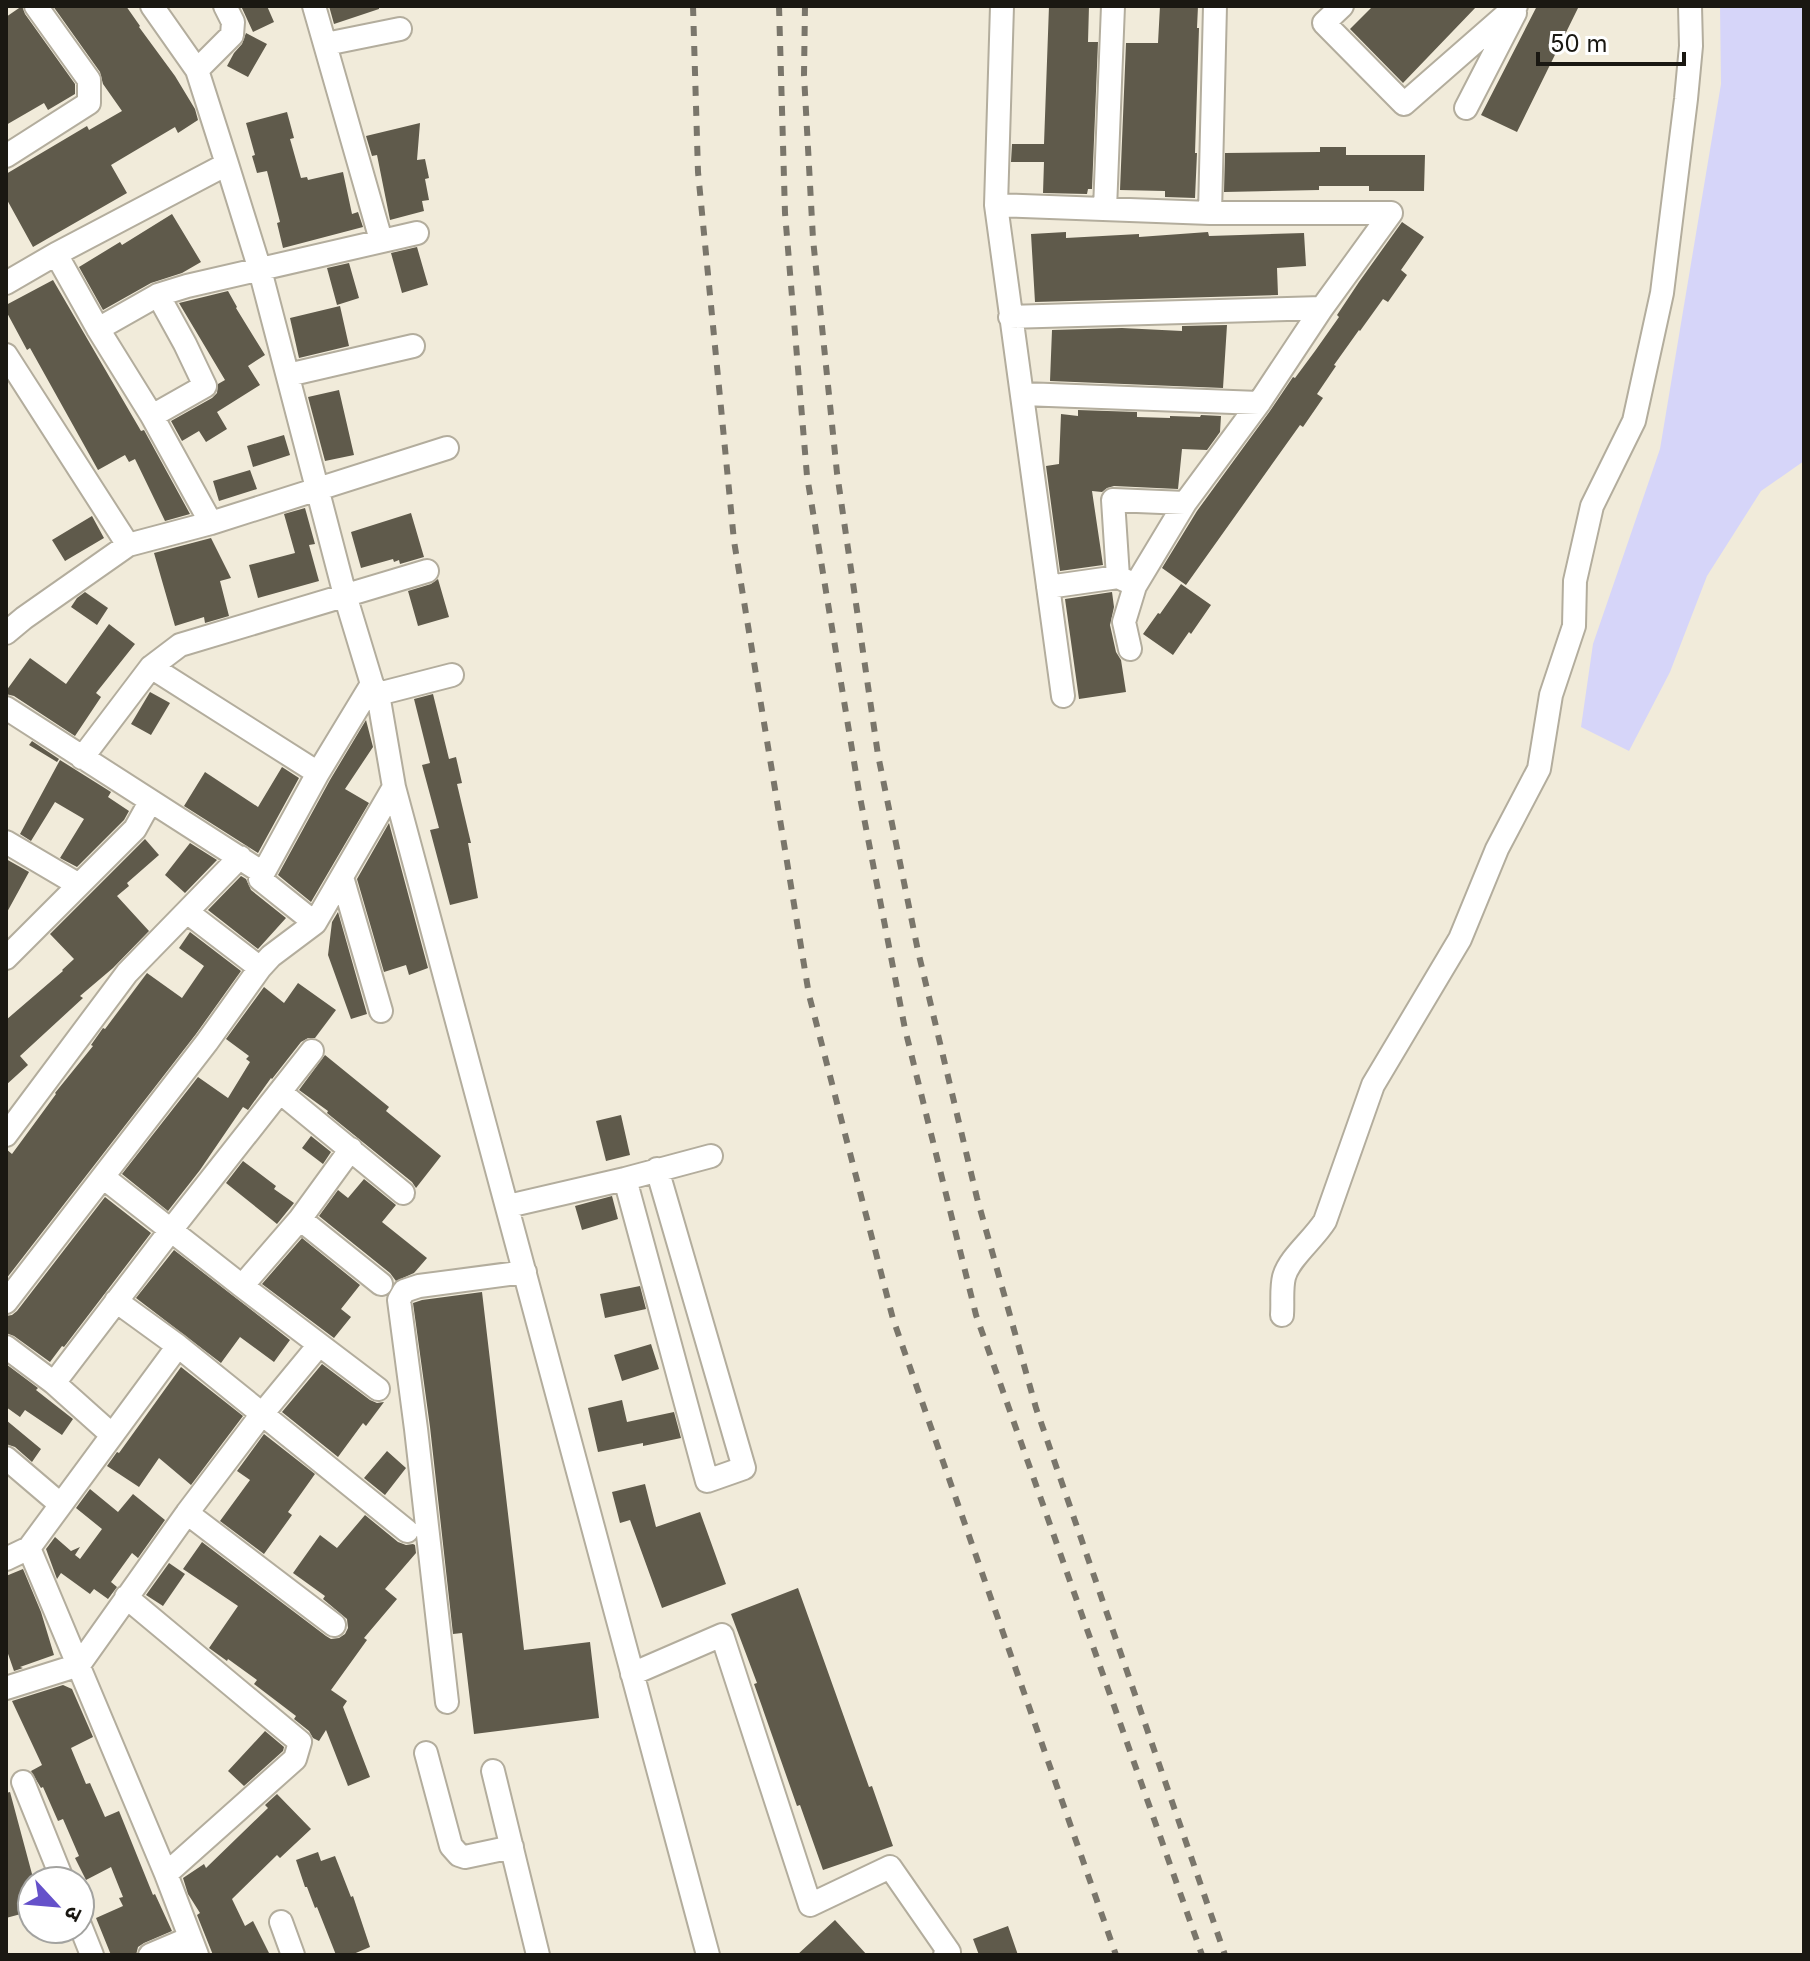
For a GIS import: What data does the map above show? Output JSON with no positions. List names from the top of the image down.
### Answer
{
  "scale_bar": "50 m",
  "north": "bottom right"
}
